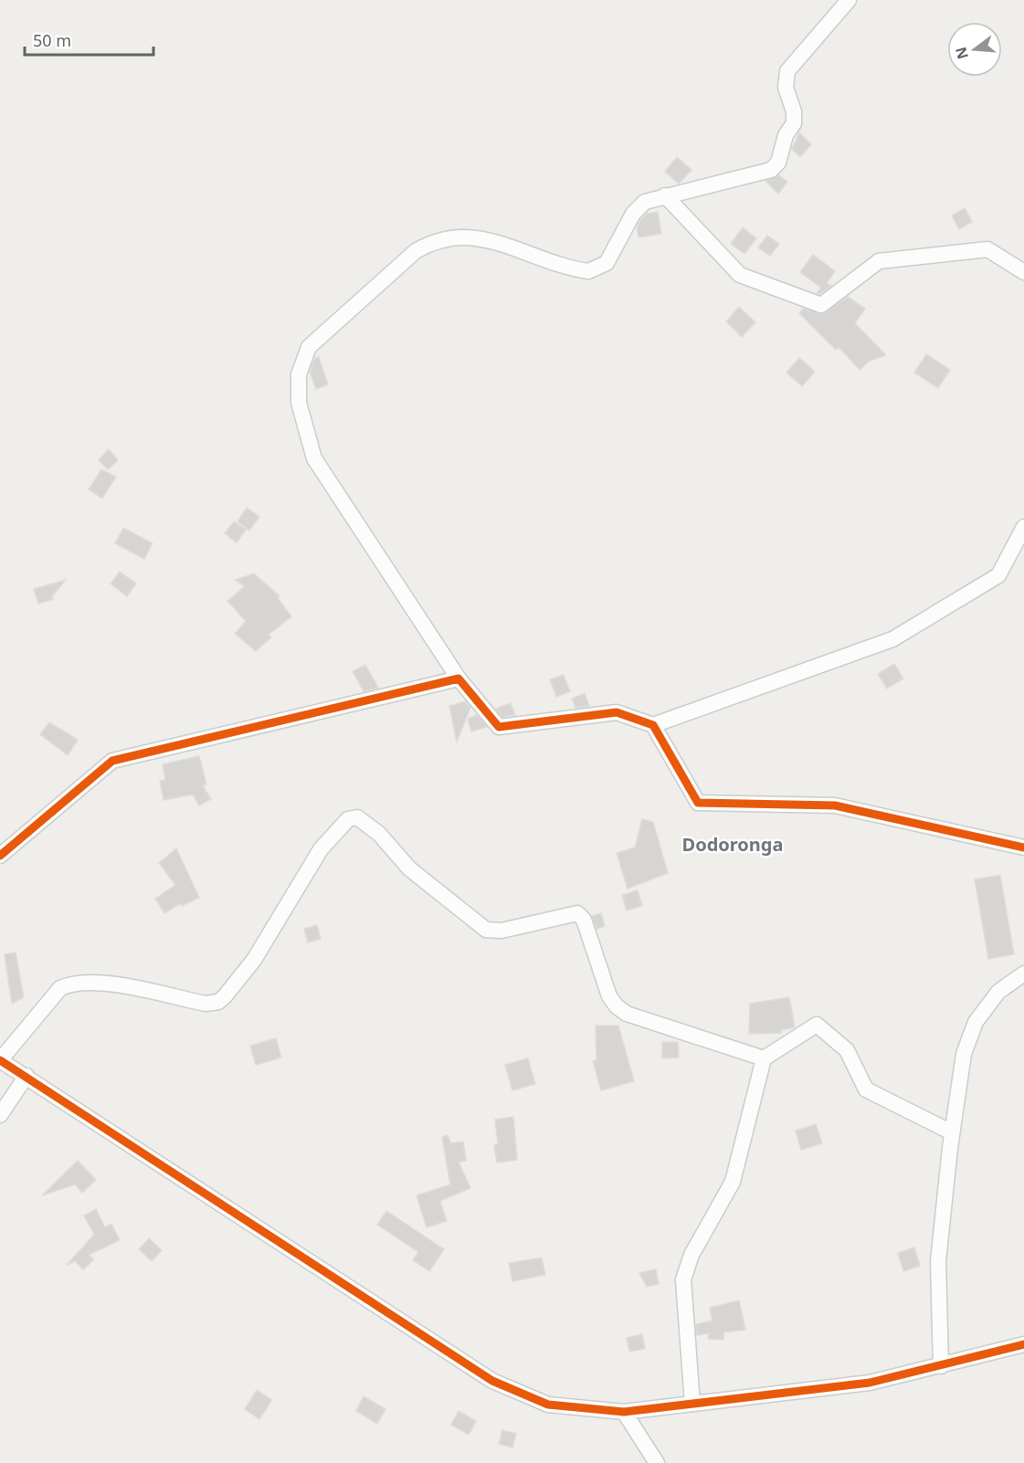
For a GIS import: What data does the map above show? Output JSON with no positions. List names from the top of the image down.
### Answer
{
  "districts": ["Dodoronga"],
  "scale_bar": "50 m",
  "north": "left"
}
